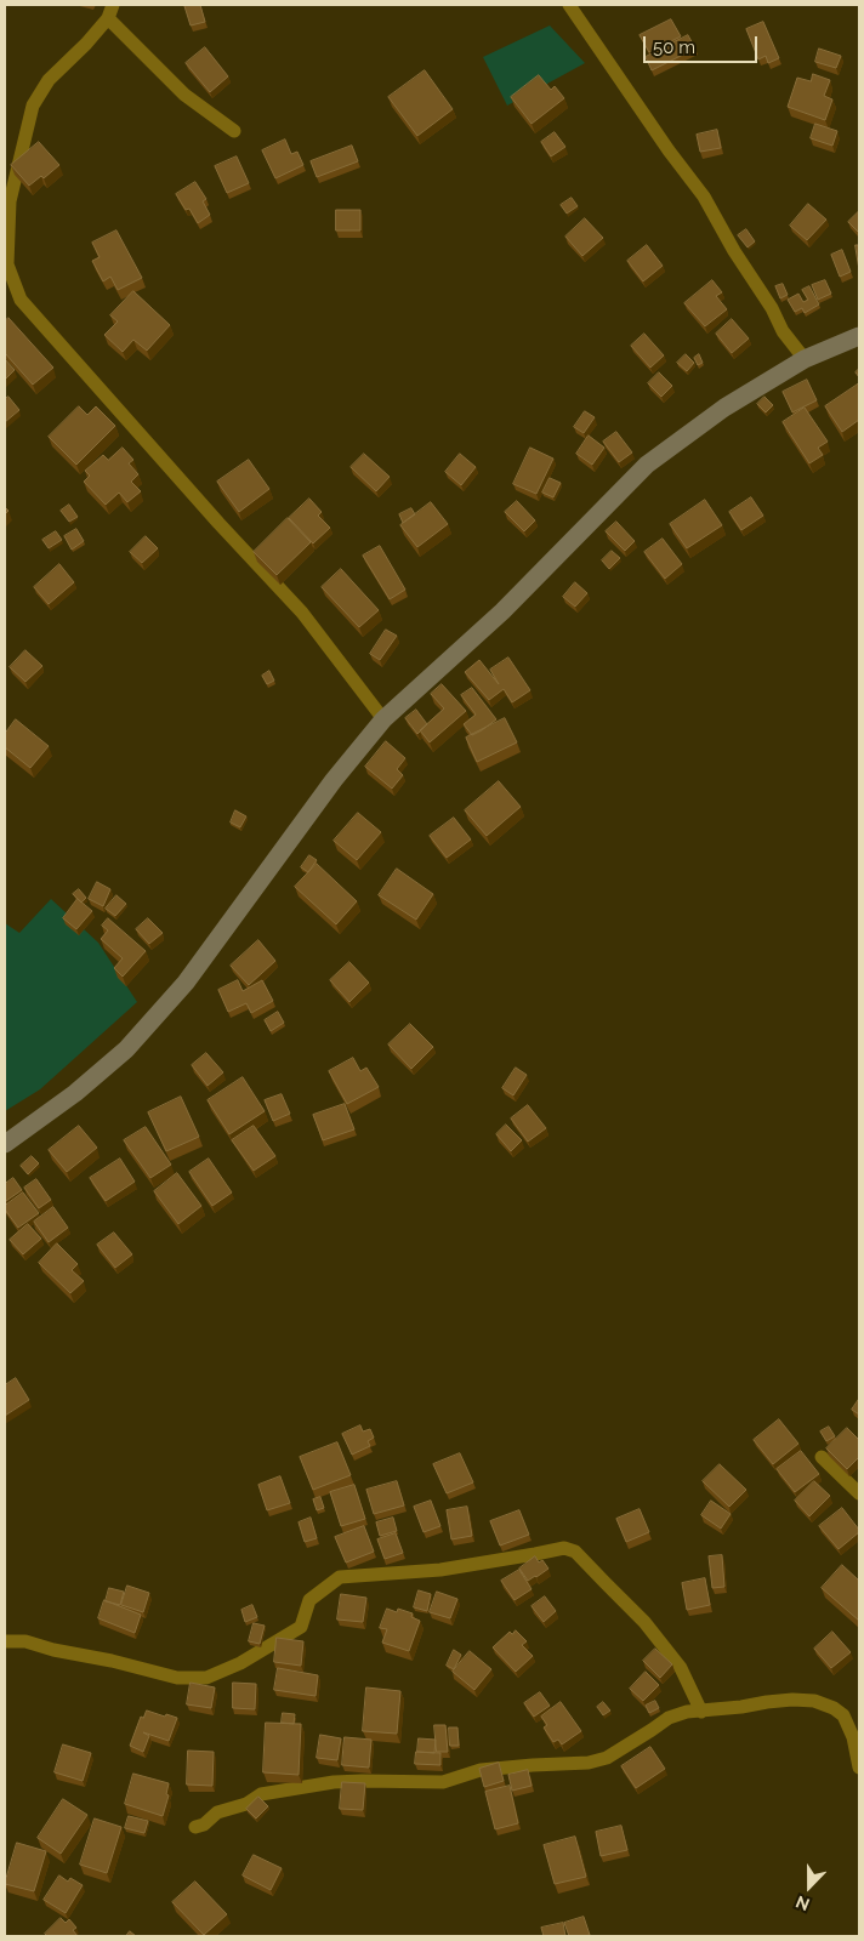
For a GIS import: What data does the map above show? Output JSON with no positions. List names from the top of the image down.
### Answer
{
  "scale_bar": "50 m",
  "north": "bottom"
}
